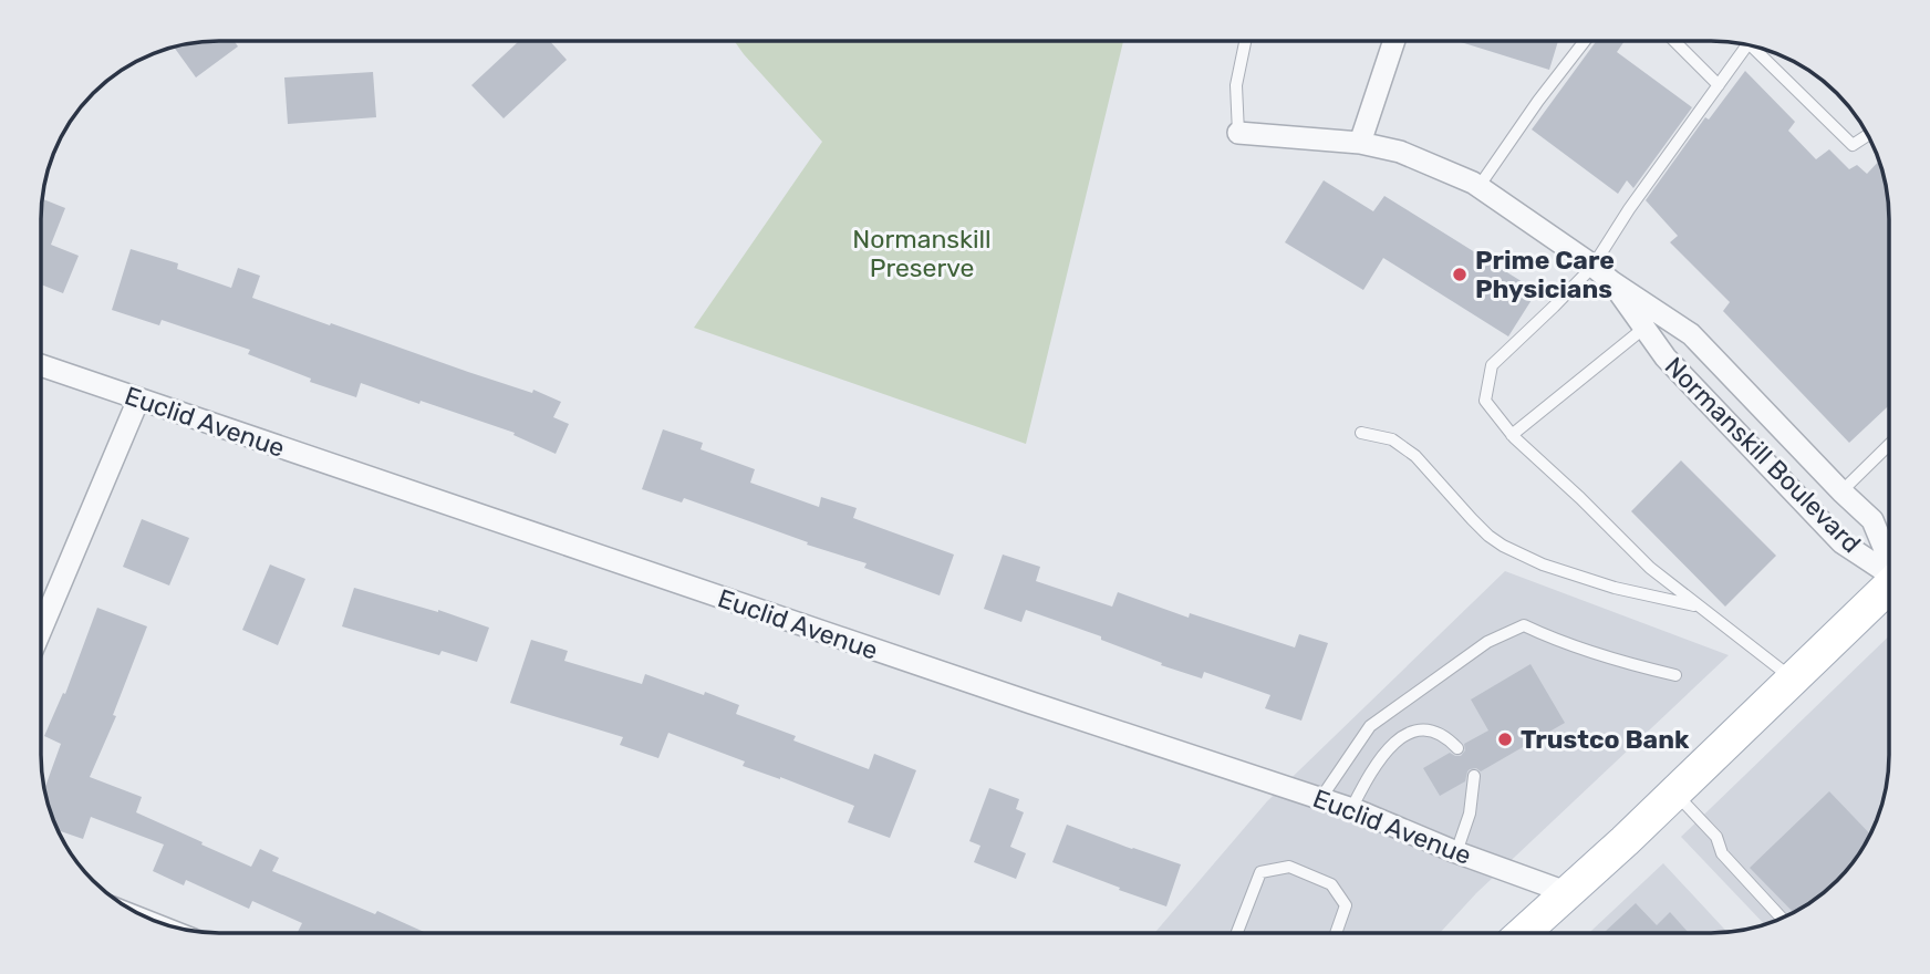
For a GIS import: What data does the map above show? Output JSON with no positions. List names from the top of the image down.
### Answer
{
  "streets": {
    "street": ["Euclid Avenue", "Normanskill Boulevard"]
  },
  "parks": ["Normanskill Preserve"],
  "places": ["Prime Care Physicians", "Trustco Bank"]
}
